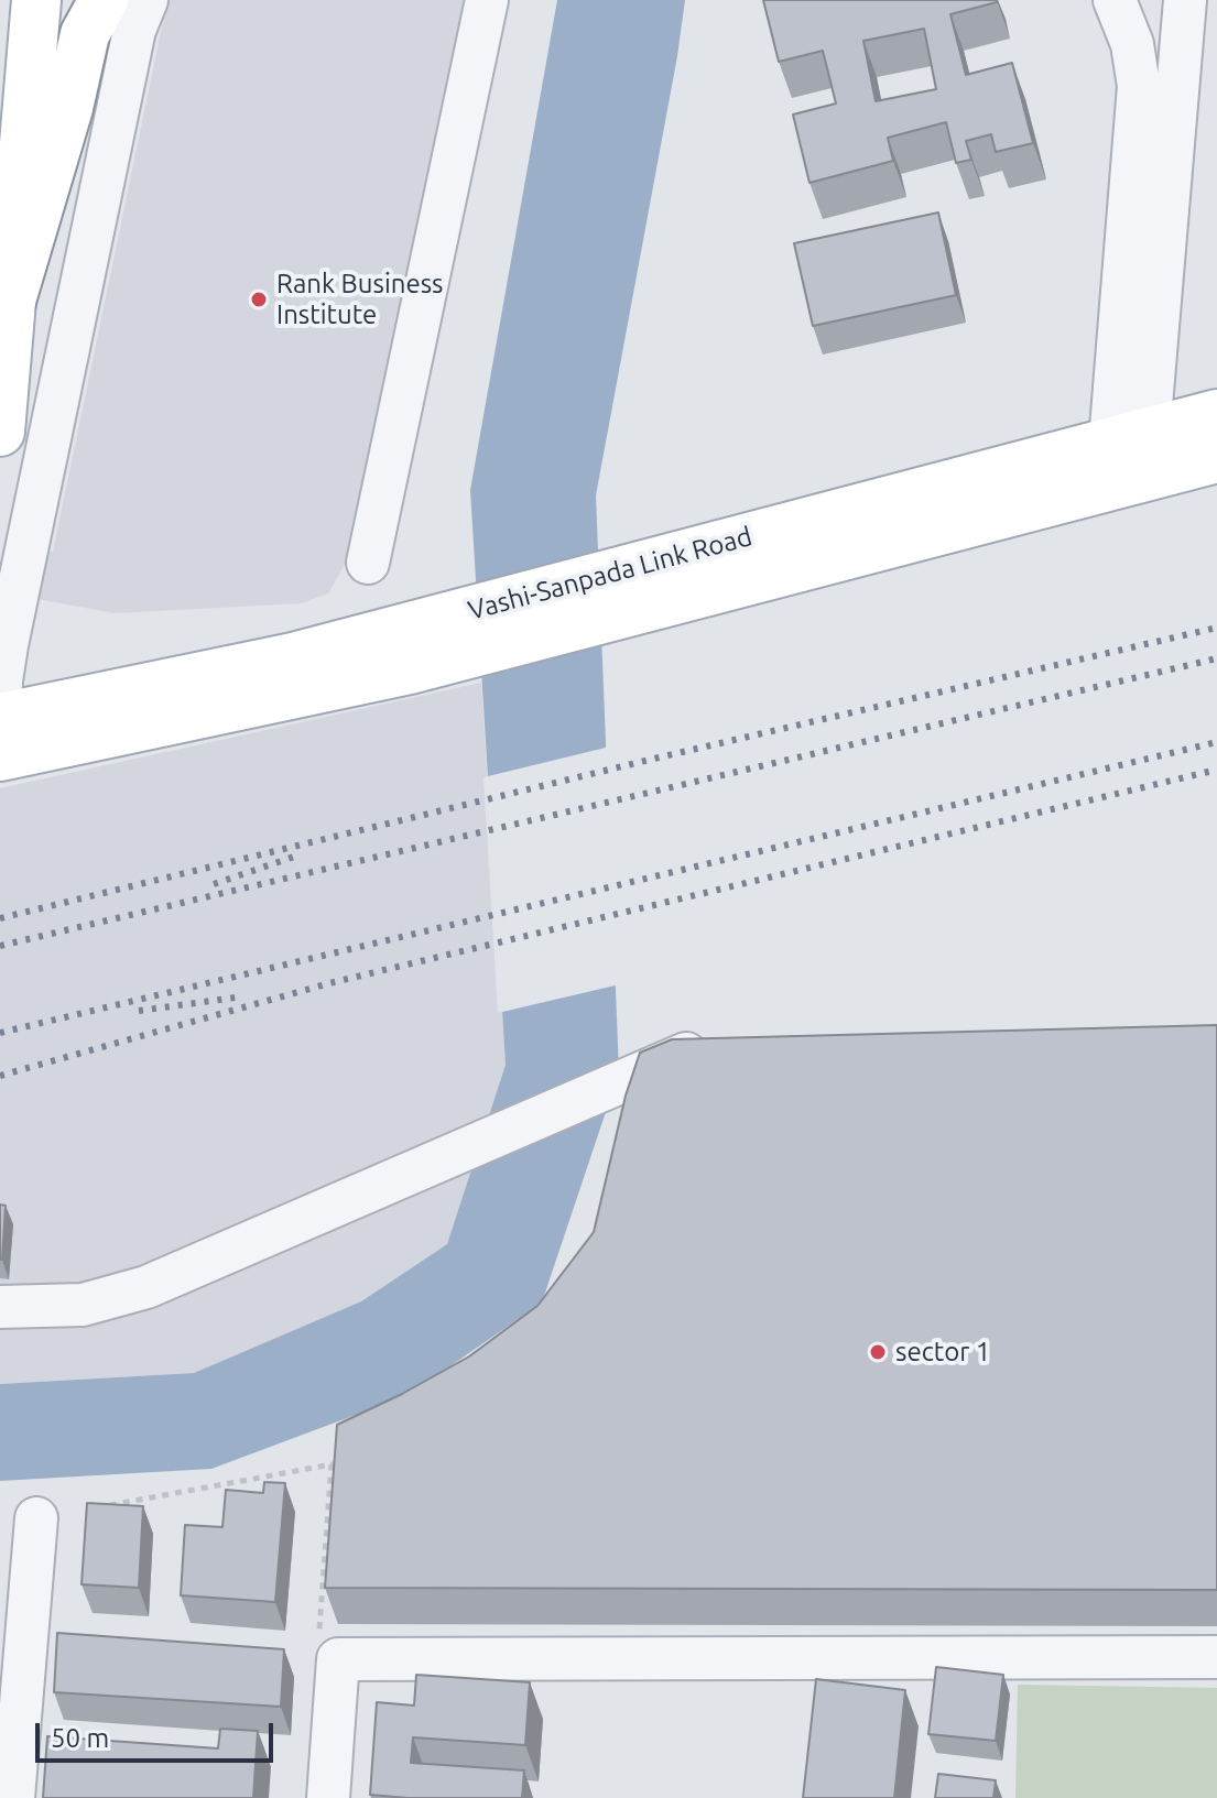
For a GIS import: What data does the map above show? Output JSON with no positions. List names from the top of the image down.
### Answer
{
  "streets": {
    "main road": ["Vashi-Sanpada Link Road"]
  },
  "places": ["Rank Business Institute", "sector 1"],
  "scale_bar": "50 m"
}
